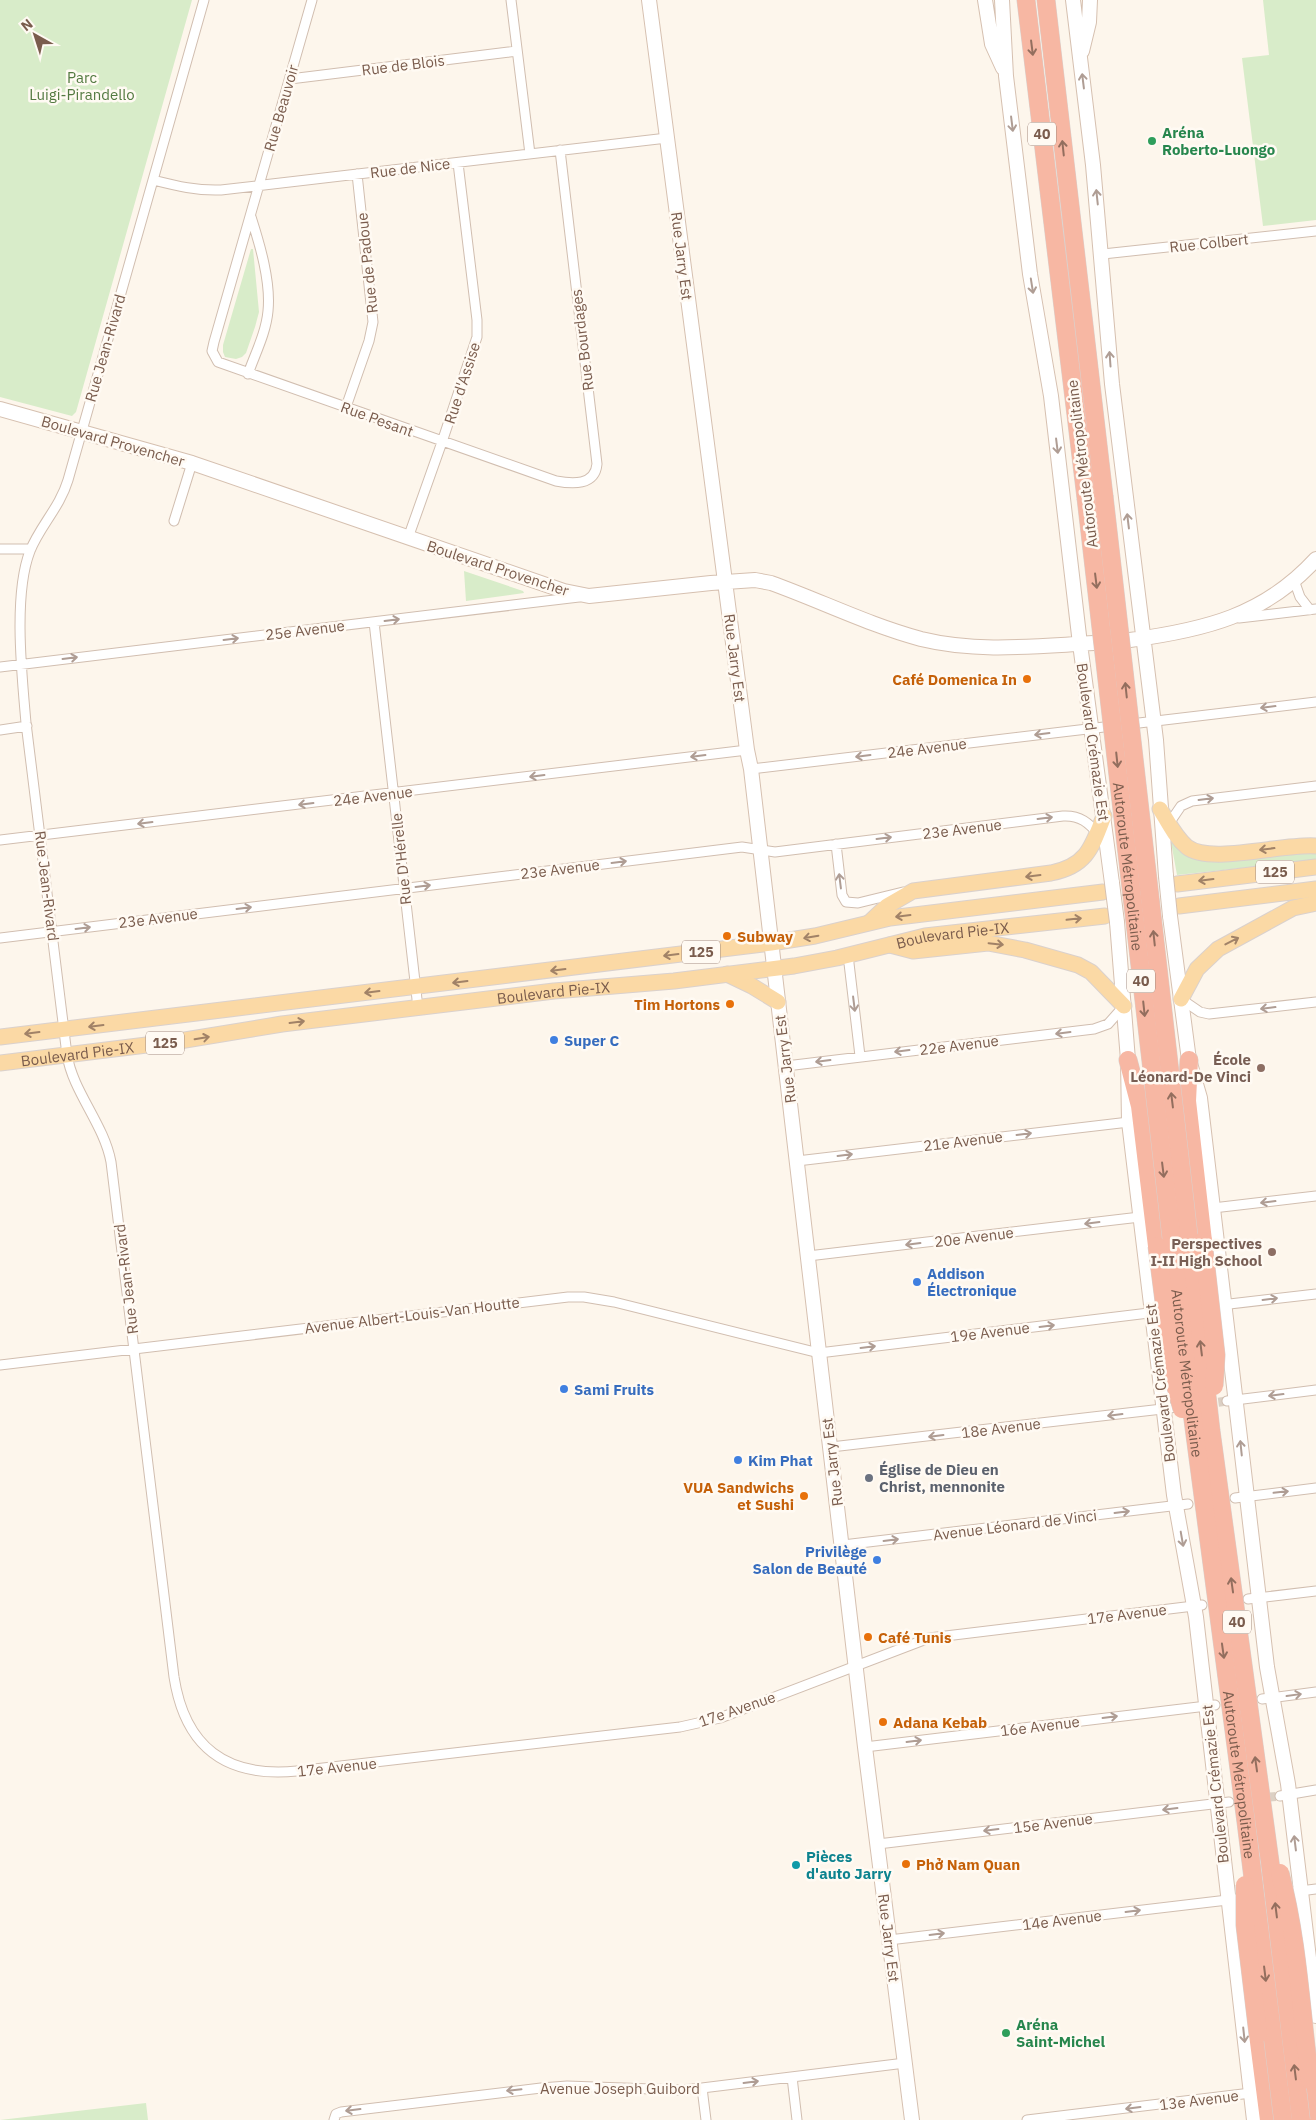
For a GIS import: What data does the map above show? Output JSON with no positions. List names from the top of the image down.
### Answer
{
  "streets": {
    "highway": ["40", "Autoroute Métropolitaine"],
    "main road": [
      "Rue Jarry Est",
      "Boulevard Provencher",
      "Boulevard Crémazie Est",
      "125",
      "Boulevard Pie-IX"
    ],
    "street": [
      "Rue de Blois",
      "Rue Beauvoir",
      "Rue de Nice",
      "Rue Colbert",
      "Rue de Padoue",
      "Rue Bourdages",
      "Rue Jean-Rivard",
      "Rue d'Assise",
      "Rue Pesant",
      "25e Avenue",
      "24e Avenue",
      "23e Avenue",
      "Rue D'Hérelle",
      "22e Avenue",
      "21e Avenue",
      "20e Avenue",
      "Avenue Albert-Louis-Van Houtte",
      "19e Avenue",
      "18e Avenue",
      "Avenue Léonard de Vinci",
      "17e Avenue",
      "16e Avenue",
      "15e Avenue",
      "14e Avenue",
      "Avenue Joseph Guibord",
      "13e Avenue"
    ]
  },
  "crossings": [
    ["Rue de Blois", "Rue Beauvoir"],
    ["Rue Beauvoir", "Rue de Nice"],
    ["Rue Beauvoir", "Rue Pesant"],
    ["Rue de Nice", "Rue Jarry Est"],
    ["Rue de Nice", "Rue de Padoue"],
    ["Rue de Nice", "Rue Bourdages"],
    ["Rue de Nice", "Rue Jean-Rivard"],
    ["Rue de Nice", "Rue d'Assise"],
    ["Rue Jarry Est", "Boulevard Provencher"],
    ["Rue Jarry Est", "24e Avenue"],
    ["Rue Jarry Est", "23e Avenue"],
    ["Rue Jarry Est", "Boulevard Pie-IX"],
    ["Rue Jarry Est", "22e Avenue"],
    ["Rue Jarry Est", "21e Avenue"],
    ["Rue Jarry Est", "20e Avenue"],
    ["Rue Jarry Est", "Avenue Albert-Louis-Van Houtte"],
    ["Rue Jarry Est", "19e Avenue"],
    ["Rue Jarry Est", "18e Avenue"],
    ["Rue Jarry Est", "Avenue Léonard de Vinci"],
    ["Rue Jarry Est", "17e Avenue"],
    ["Rue Jarry Est", "16e Avenue"],
    ["Rue Jarry Est", "15e Avenue"],
    ["Rue Jarry Est", "14e Avenue"],
    ["Rue Jarry Est", "Avenue Joseph Guibord"],
    ["Rue de Padoue", "Rue Pesant"],
    ["Rue Bourdages", "Rue Pesant"],
    ["Rue Jean-Rivard", "Boulevard Provencher"],
    ["Rue Jean-Rivard", "25e Avenue"],
    ["Rue Jean-Rivard", "24e Avenue"],
    ["Rue Jean-Rivard", "23e Avenue"],
    ["Rue Jean-Rivard", "Boulevard Pie-IX"],
    ["Rue Jean-Rivard", "Avenue Albert-Louis-Van Houtte"],
    ["Rue Jean-Rivard", "17e Avenue"],
    ["Rue d'Assise", "Rue Pesant"],
    ["Rue d'Assise", "Boulevard Provencher"],
    ["Boulevard Provencher", "25e Avenue"],
    ["Boulevard Provencher", "Boulevard Crémazie Est"],
    ["25e Avenue", "Rue D'Hérelle"],
    ["Boulevard Crémazie Est", "24e Avenue"],
    ["Boulevard Crémazie Est", "23e Avenue"],
    ["Boulevard Crémazie Est", "Boulevard Pie-IX"],
    ["Boulevard Crémazie Est", "22e Avenue"],
    ["Boulevard Crémazie Est", "21e Avenue"],
    ["Boulevard Crémazie Est", "20e Avenue"],
    ["Boulevard Crémazie Est", "19e Avenue"],
    ["Boulevard Crémazie Est", "18e Avenue"],
    ["Boulevard Crémazie Est", "Avenue Léonard de Vinci"],
    ["Boulevard Crémazie Est", "17e Avenue"],
    ["Boulevard Crémazie Est", "16e Avenue"],
    ["Boulevard Crémazie Est", "15e Avenue"],
    ["Boulevard Crémazie Est", "14e Avenue"],
    ["Boulevard Crémazie Est", "13e Avenue"],
    ["24e Avenue", "Rue D'Hérelle"],
    ["23e Avenue", "Rue D'Hérelle"],
    ["Rue D'Hérelle", "Boulevard Pie-IX"],
    ["Avenue Albert-Louis-Van Houtte", "19e Avenue"]
  ],
  "one_way": [
    "25e Avenue",
    "24e Avenue",
    "23e Avenue",
    "22e Avenue",
    "21e Avenue",
    "20e Avenue",
    "19e Avenue",
    "18e Avenue",
    "Avenue Léonard de Vinci",
    "16e Avenue",
    "15e Avenue",
    "14e Avenue",
    "13e Avenue"
  ],
  "parks": ["Parc Luigi-Pirandello"],
  "places": [
    "Aréna Roberto-Luongo",
    "Café Domenica In",
    "Subway",
    "Tim Hortons",
    "Super C",
    "École Léonard-De Vinci",
    "Perspectives I-II High School",
    "Addison Électronique",
    "Sami Fruits",
    "Kim Phat",
    "Église de Dieu en Christ, mennonite",
    "VUA Sandwichs et Sushi",
    "Privilège Salon de Beauté",
    "Café Tunis",
    "Adana Kebab",
    "Phở Nam Quan",
    "Pièces d'auto Jarry",
    "Aréna Saint-Michel"
  ],
  "north": "top left"
}
